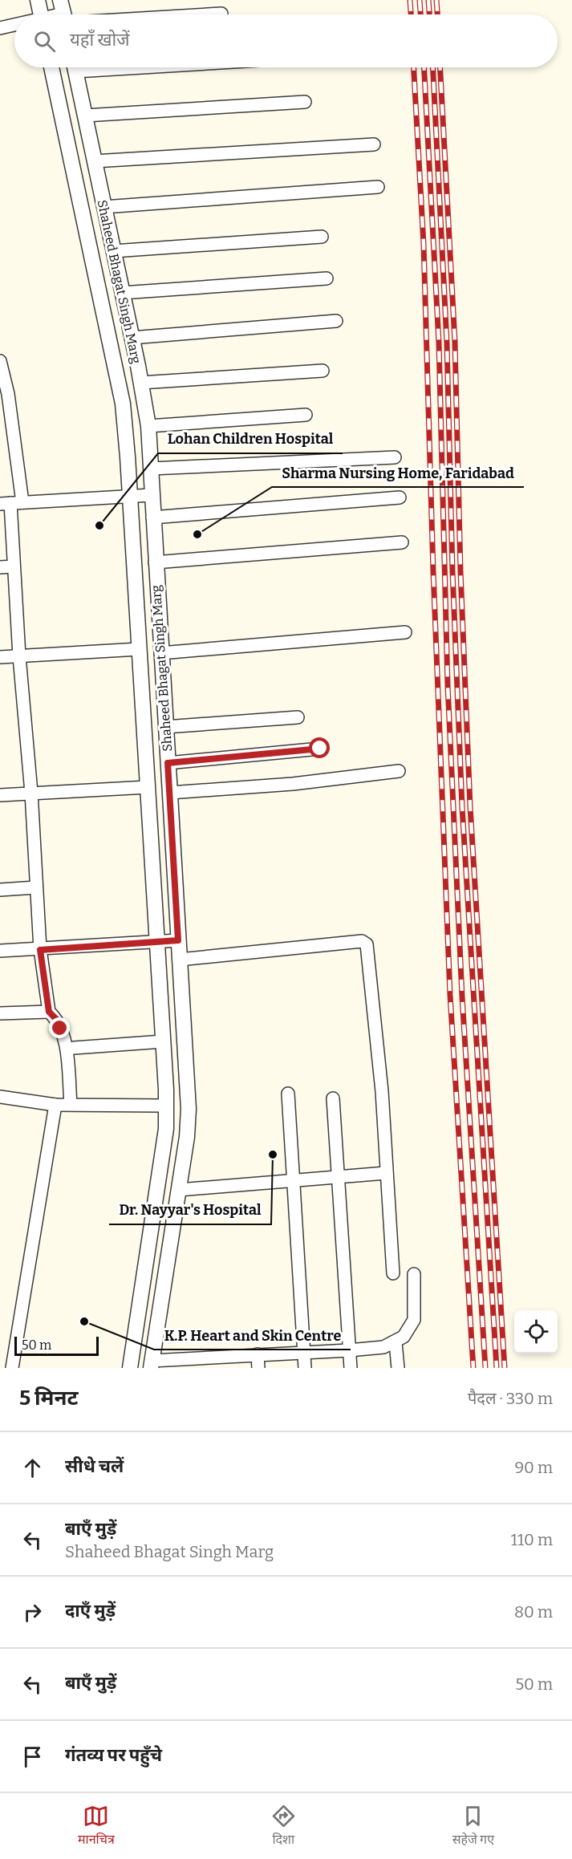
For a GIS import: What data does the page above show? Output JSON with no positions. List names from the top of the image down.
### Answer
{
  "streets": {
    "street": ["Shaheed Bhagat Singh Marg"]
  },
  "places": [
    "Lohan Children Hospital",
    "Sharma Nursing Home, Faridabad",
    "Dr. Nayyar's Hospital",
    "K.P. Heart and Skin Centre"
  ],
  "scale_bar": "50 m",
  "page": {
    "search": "यहाँ खोजें",
    "scale": "50 m",
    "heading": ["5 मिनट", "पैदल · 330 m"],
    "list": [
      ["सीधे चलें", "90 m"],
      ["बाएँ मुड़ें", "Shaheed Bhagat Singh Marg", "110 m"],
      ["दाएँ मुड़ें", "80 m"],
      ["बाएँ मुड़ें", "50 m"],
      "गंतव्य पर पहुँचे"
    ],
    "nav": ["मानचित्र", "दिशा", "सहेजे गए"]
  }
}
